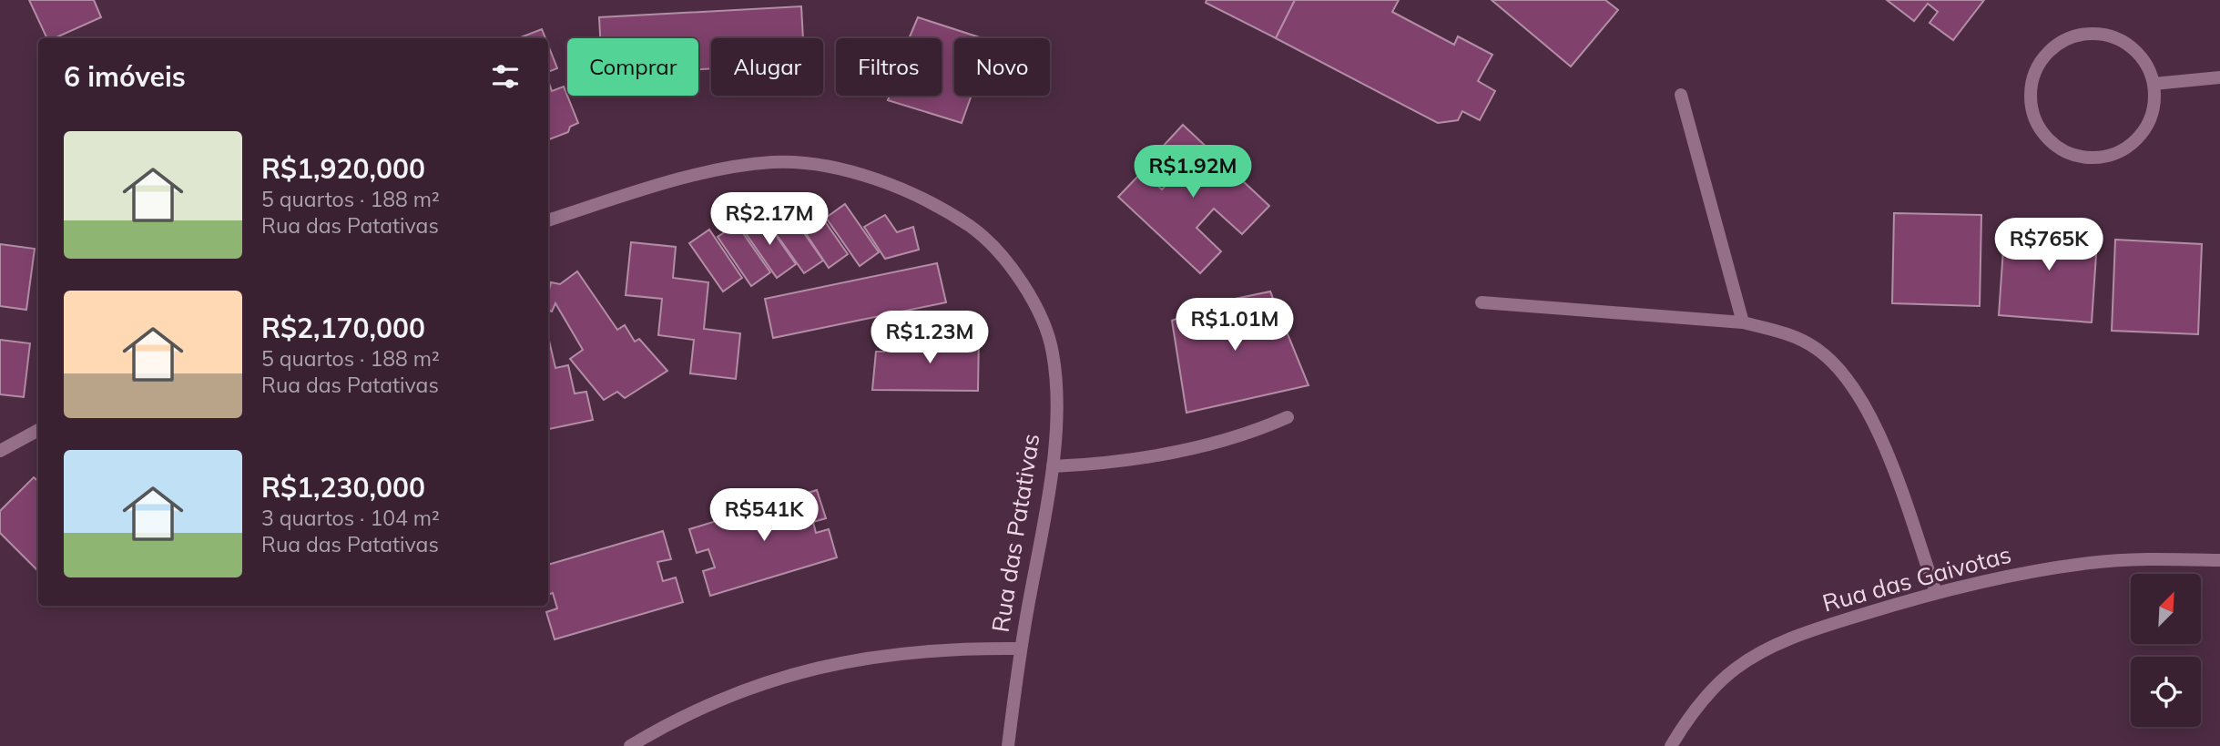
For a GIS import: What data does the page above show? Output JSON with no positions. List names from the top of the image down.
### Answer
{
  "streets": {
    "street": ["Rua das Patativas", "Rua das Gaivotas"]
  },
  "north": "top right",
  "page": {
    "chip": [
      "Comprar",
      "Alugar",
      "Filtros",
      "Novo"
    ],
    "heading": "6 imóveis",
    "list": [
      {
        "name": "R$1,920,000",
        "note": "5 quartos · 188 m² · Rua das Patativas"
      },
      {
        "name": "R$2,170,000",
        "note": "5 quartos · 188 m² · Rua das Patativas"
      },
      {
        "name": "R$1,230,000",
        "note": "3 quartos · 104 m² · Rua das Patativas"
      }
    ],
    "price": [
      "R$1.92M",
      "R$2.17M",
      "R$765K",
      "R$1.01M",
      "R$1.23M",
      "R$541K"
    ]
  }
}
